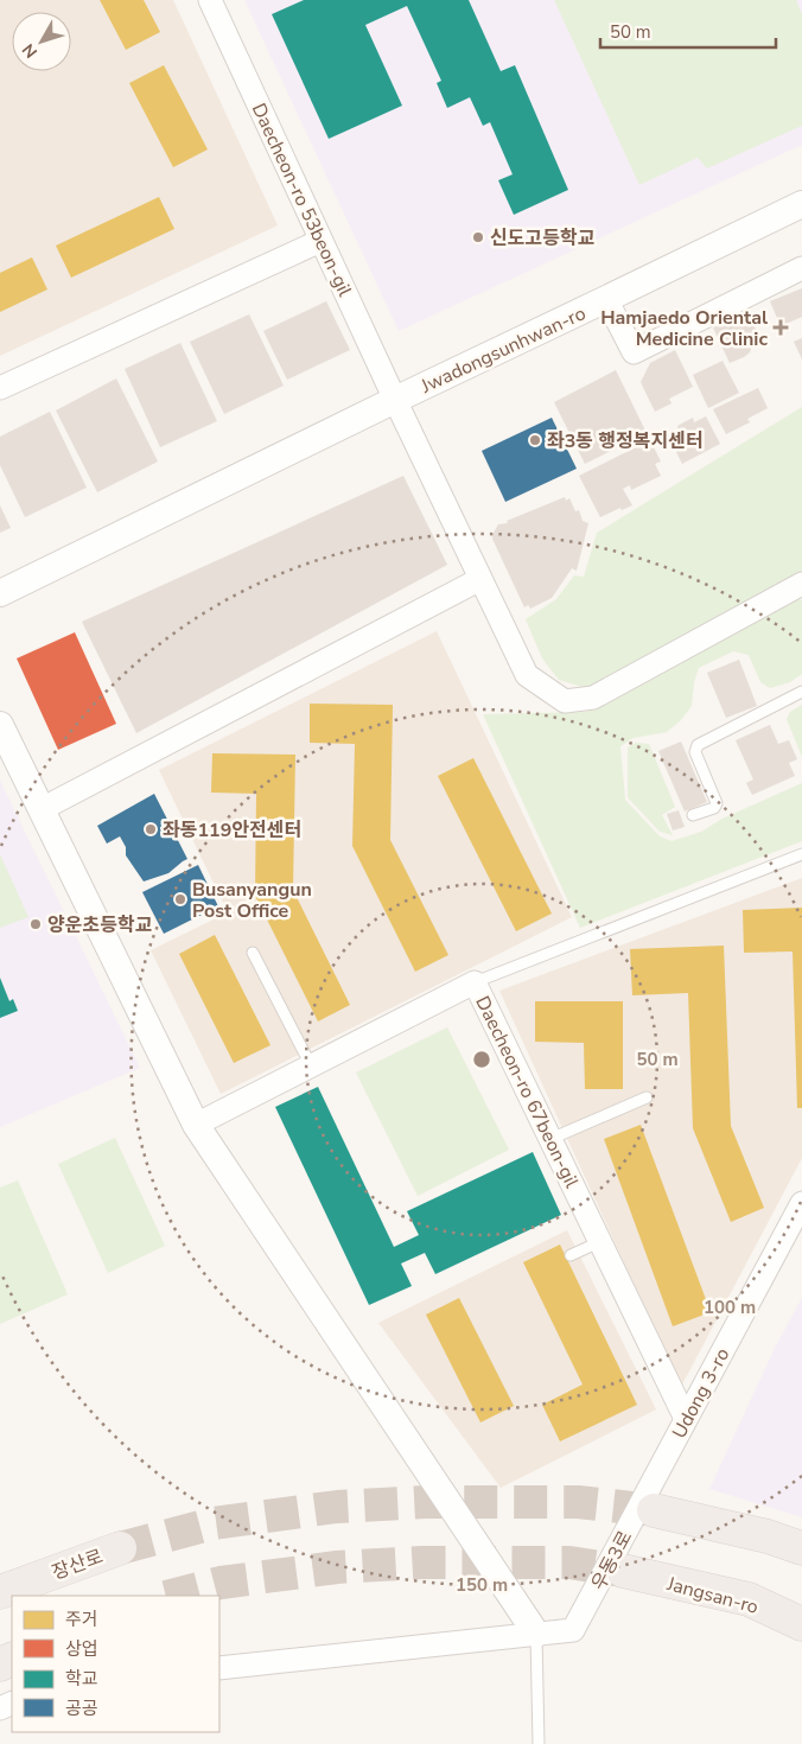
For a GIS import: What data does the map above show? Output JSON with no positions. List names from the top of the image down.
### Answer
{
  "streets": {
    "highway": ["장산로", "Jangsan-ro"],
    "street": [
      "Daecheon-ro 53beon-gil",
      "Jwadongsunhwan-ro",
      "Daecheon-ro 67beon-gil",
      "Udong 3-ro",
      "우동3로"
    ]
  },
  "crossings": [
    ["Daecheon-ro 53beon-gil", "Jwadongsunhwan-ro"],
    ["Daecheon-ro 67beon-gil", "Udong 3-ro"],
    ["Daecheon-ro 67beon-gil", "우동3로"],
    ["Udong 3-ro", "우동3로"]
  ],
  "places": {
    "other": [
      "신도고등학교",
      "좌3동 행정복지센터",
      "좌동119안전센터",
      "Busanyangun Post Office",
      "양운초등학교"
    ],
    "health": ["Hamjaedo Oriental Medicine Clinic"]
  },
  "legend": [
    "주거",
    "상업",
    "학교",
    "공공"
  ],
  "scale_bar": "50 m",
  "north": "bottom left",
  "rings": ["50 m", "100 m", "150 m"]
}
